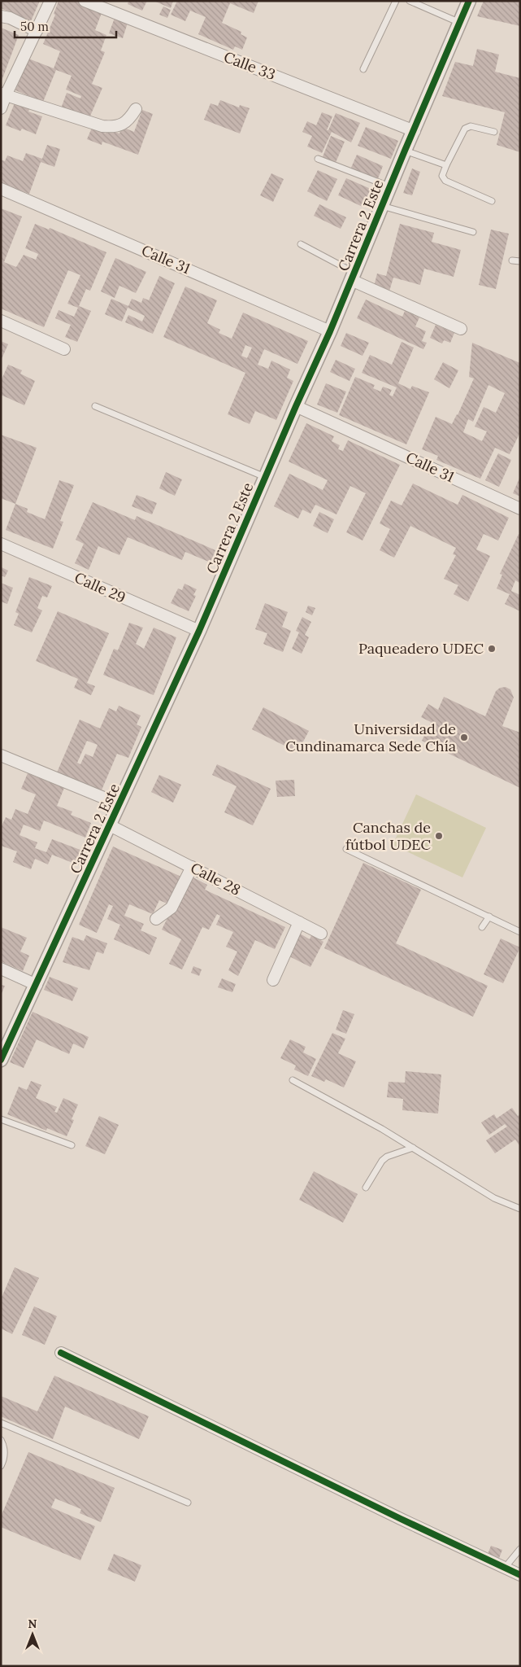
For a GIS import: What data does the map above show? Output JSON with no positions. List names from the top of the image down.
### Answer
{
  "streets": {
    "street": [
      "Calle 33",
      "Carrera 2 Este",
      "Calle 31",
      "Calle 29",
      "Calle 28"
    ]
  },
  "crossings": [
    ["Calle 33", "Carrera 2 Este"],
    ["Carrera 2 Este", "Calle 31"],
    ["Carrera 2 Este", "Calle 29"],
    ["Carrera 2 Este", "Calle 28"]
  ],
  "places": ["Paqueadero UDEC", "Universidad de Cundinamarca Sede Chía", "Canchas de fútbol UDEC"],
  "scale_bar": "50 m",
  "north": "top"
}
